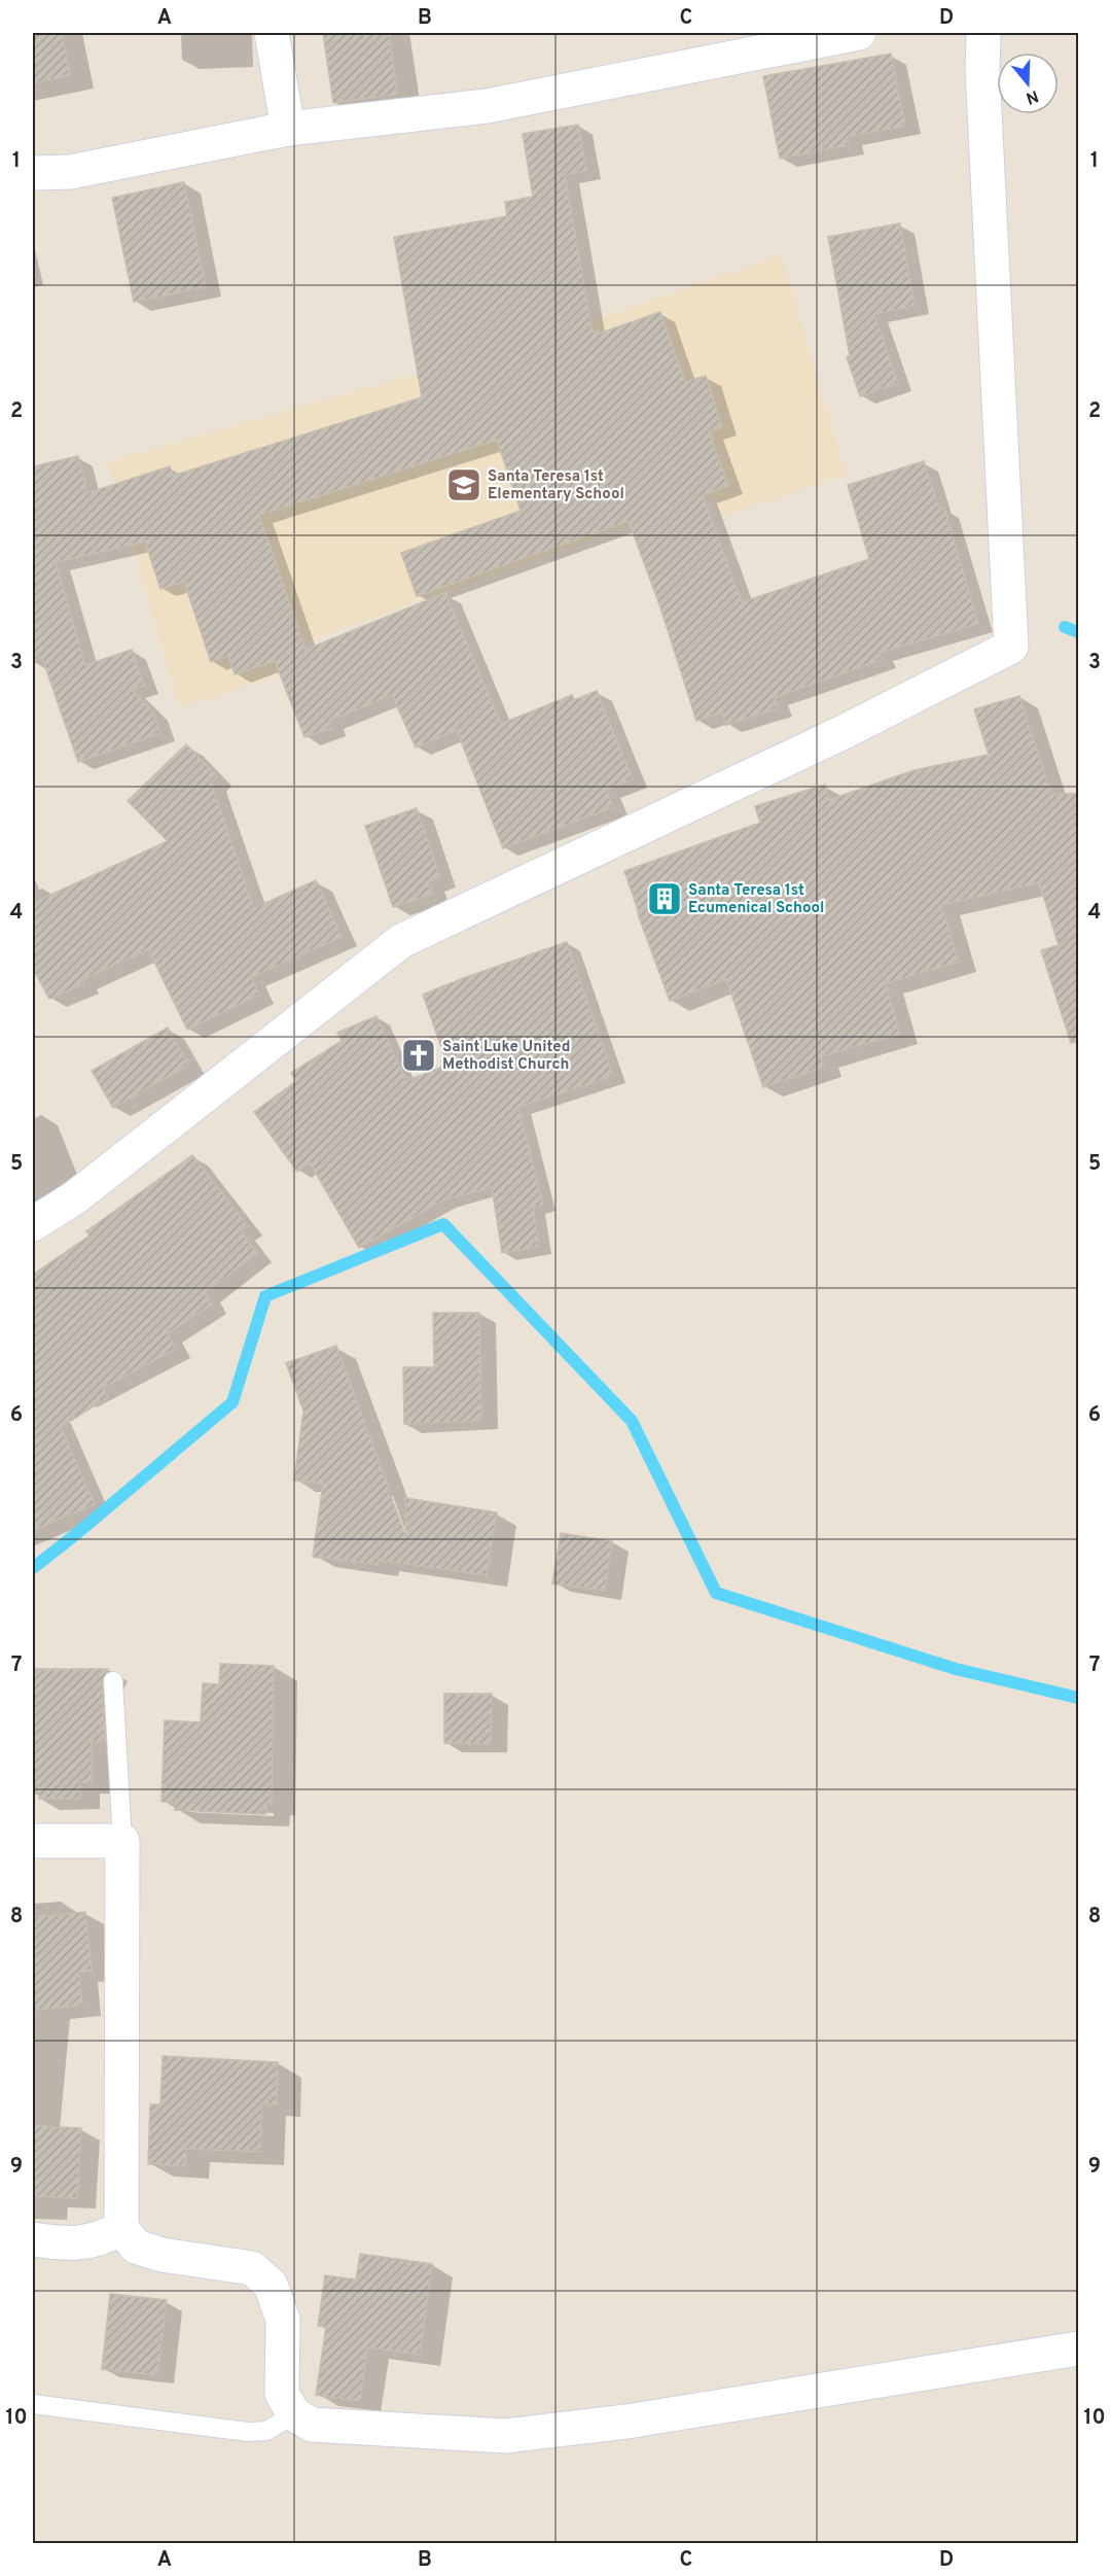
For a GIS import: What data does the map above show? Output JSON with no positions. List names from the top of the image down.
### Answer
{
  "places": {
    "school or university": ["Santa Teresa 1st Elementary School"],
    "building": ["Santa Teresa 1st Ecumenical School"],
    "church": ["Saint Luke United Methodist Church"]
  },
  "north": "bottom",
  "grid": {
    "columns": [
      "A",
      "B",
      "C",
      "D"
    ],
    "rows": [
      "1",
      "2",
      "3",
      "4",
      "5",
      "6",
      "7",
      "8",
      "9",
      "10"
    ]
  }
}
